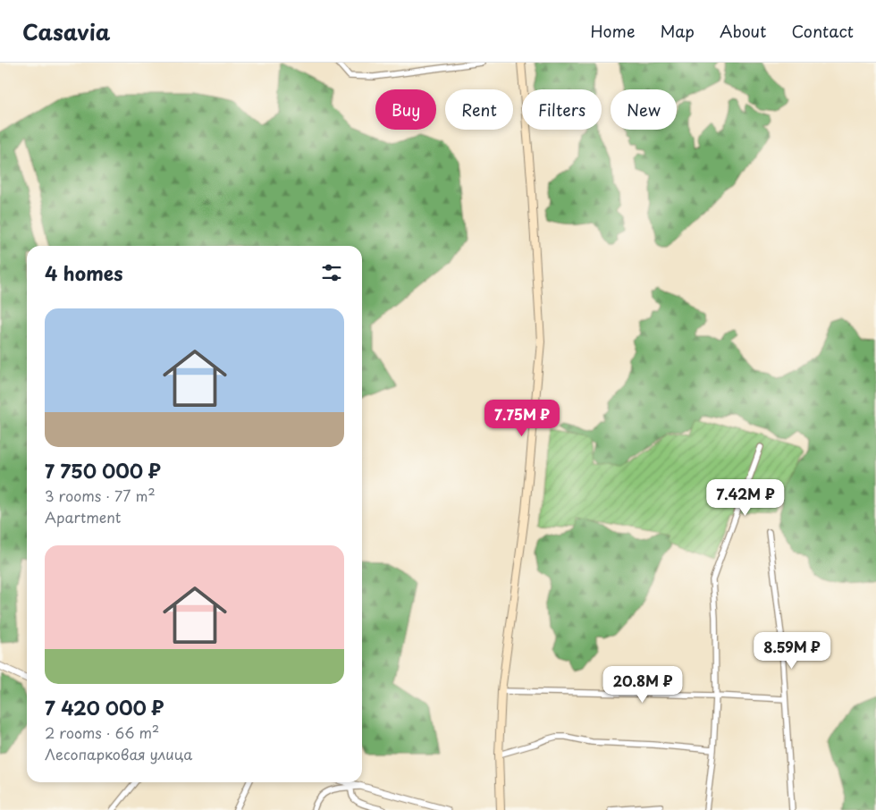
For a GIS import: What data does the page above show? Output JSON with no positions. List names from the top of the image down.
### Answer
{
  "page": {
    "header": "Casavia",
    "nav": [
      "Home",
      "Map",
      "About",
      "Contact"
    ],
    "chip": [
      "Buy",
      "Rent",
      "Filters",
      "New"
    ],
    "heading": "4 homes",
    "list": [
      {
        "name": "7 750 000 ₽",
        "note": "3 rooms · 77 m² · Apartment"
      },
      {
        "name": "7 420 000 ₽",
        "note": "2 rooms · 66 m² · Лесопарковая улица"
      }
    ],
    "price": [
      "7.75M ₽",
      "7.42M ₽",
      "8.59M ₽",
      "20.8M ₽"
    ]
  }
}
